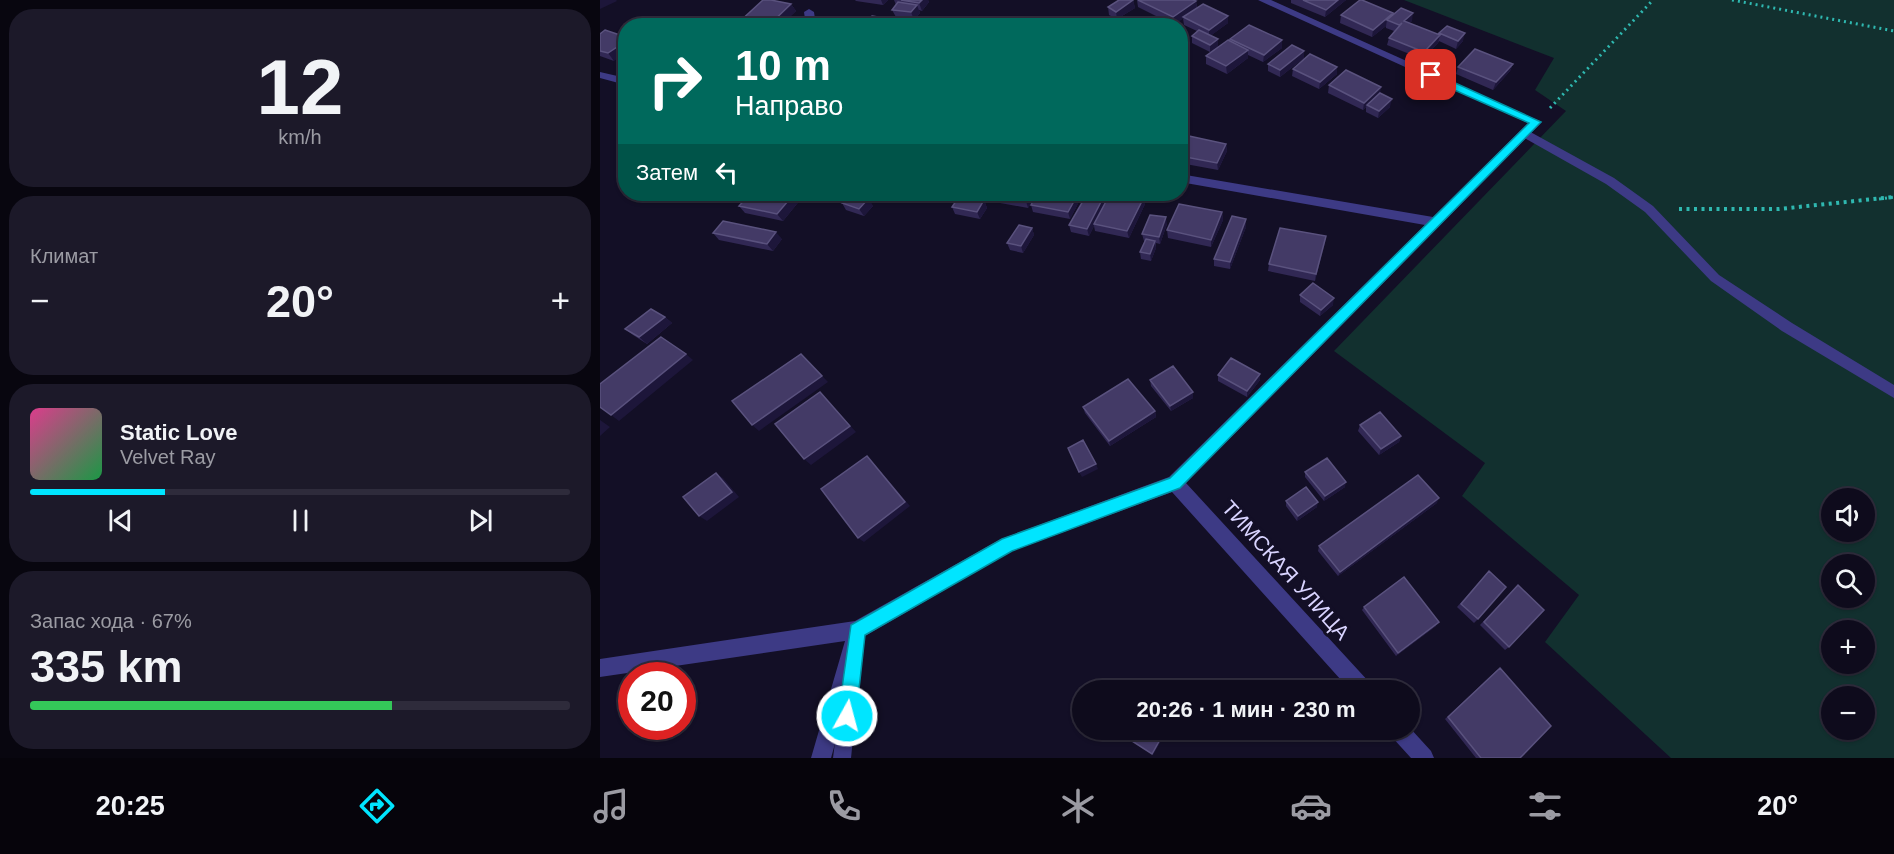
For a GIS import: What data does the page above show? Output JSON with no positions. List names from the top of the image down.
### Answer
{
  "streets": {
    "street": ["ТИМСКАЯ УЛИЦА"]
  },
  "page": {
    "tile": [
      ["12", "km/h"],
      "Климат",
      ["Запас хода · 67%", "335 km"]
    ],
    "turn": ["10 m", "Направо"],
    "then": "Затем",
    "heat": ["−", "20°", "+"],
    "song": ["Static Love", "Velvet Ray"],
    "map_buttons": ["+", "−"],
    "limit": "20",
    "trip": "20:26 · 1 мин · 230 m",
    "tabs": ["20:25", "20°"]
  }
}
